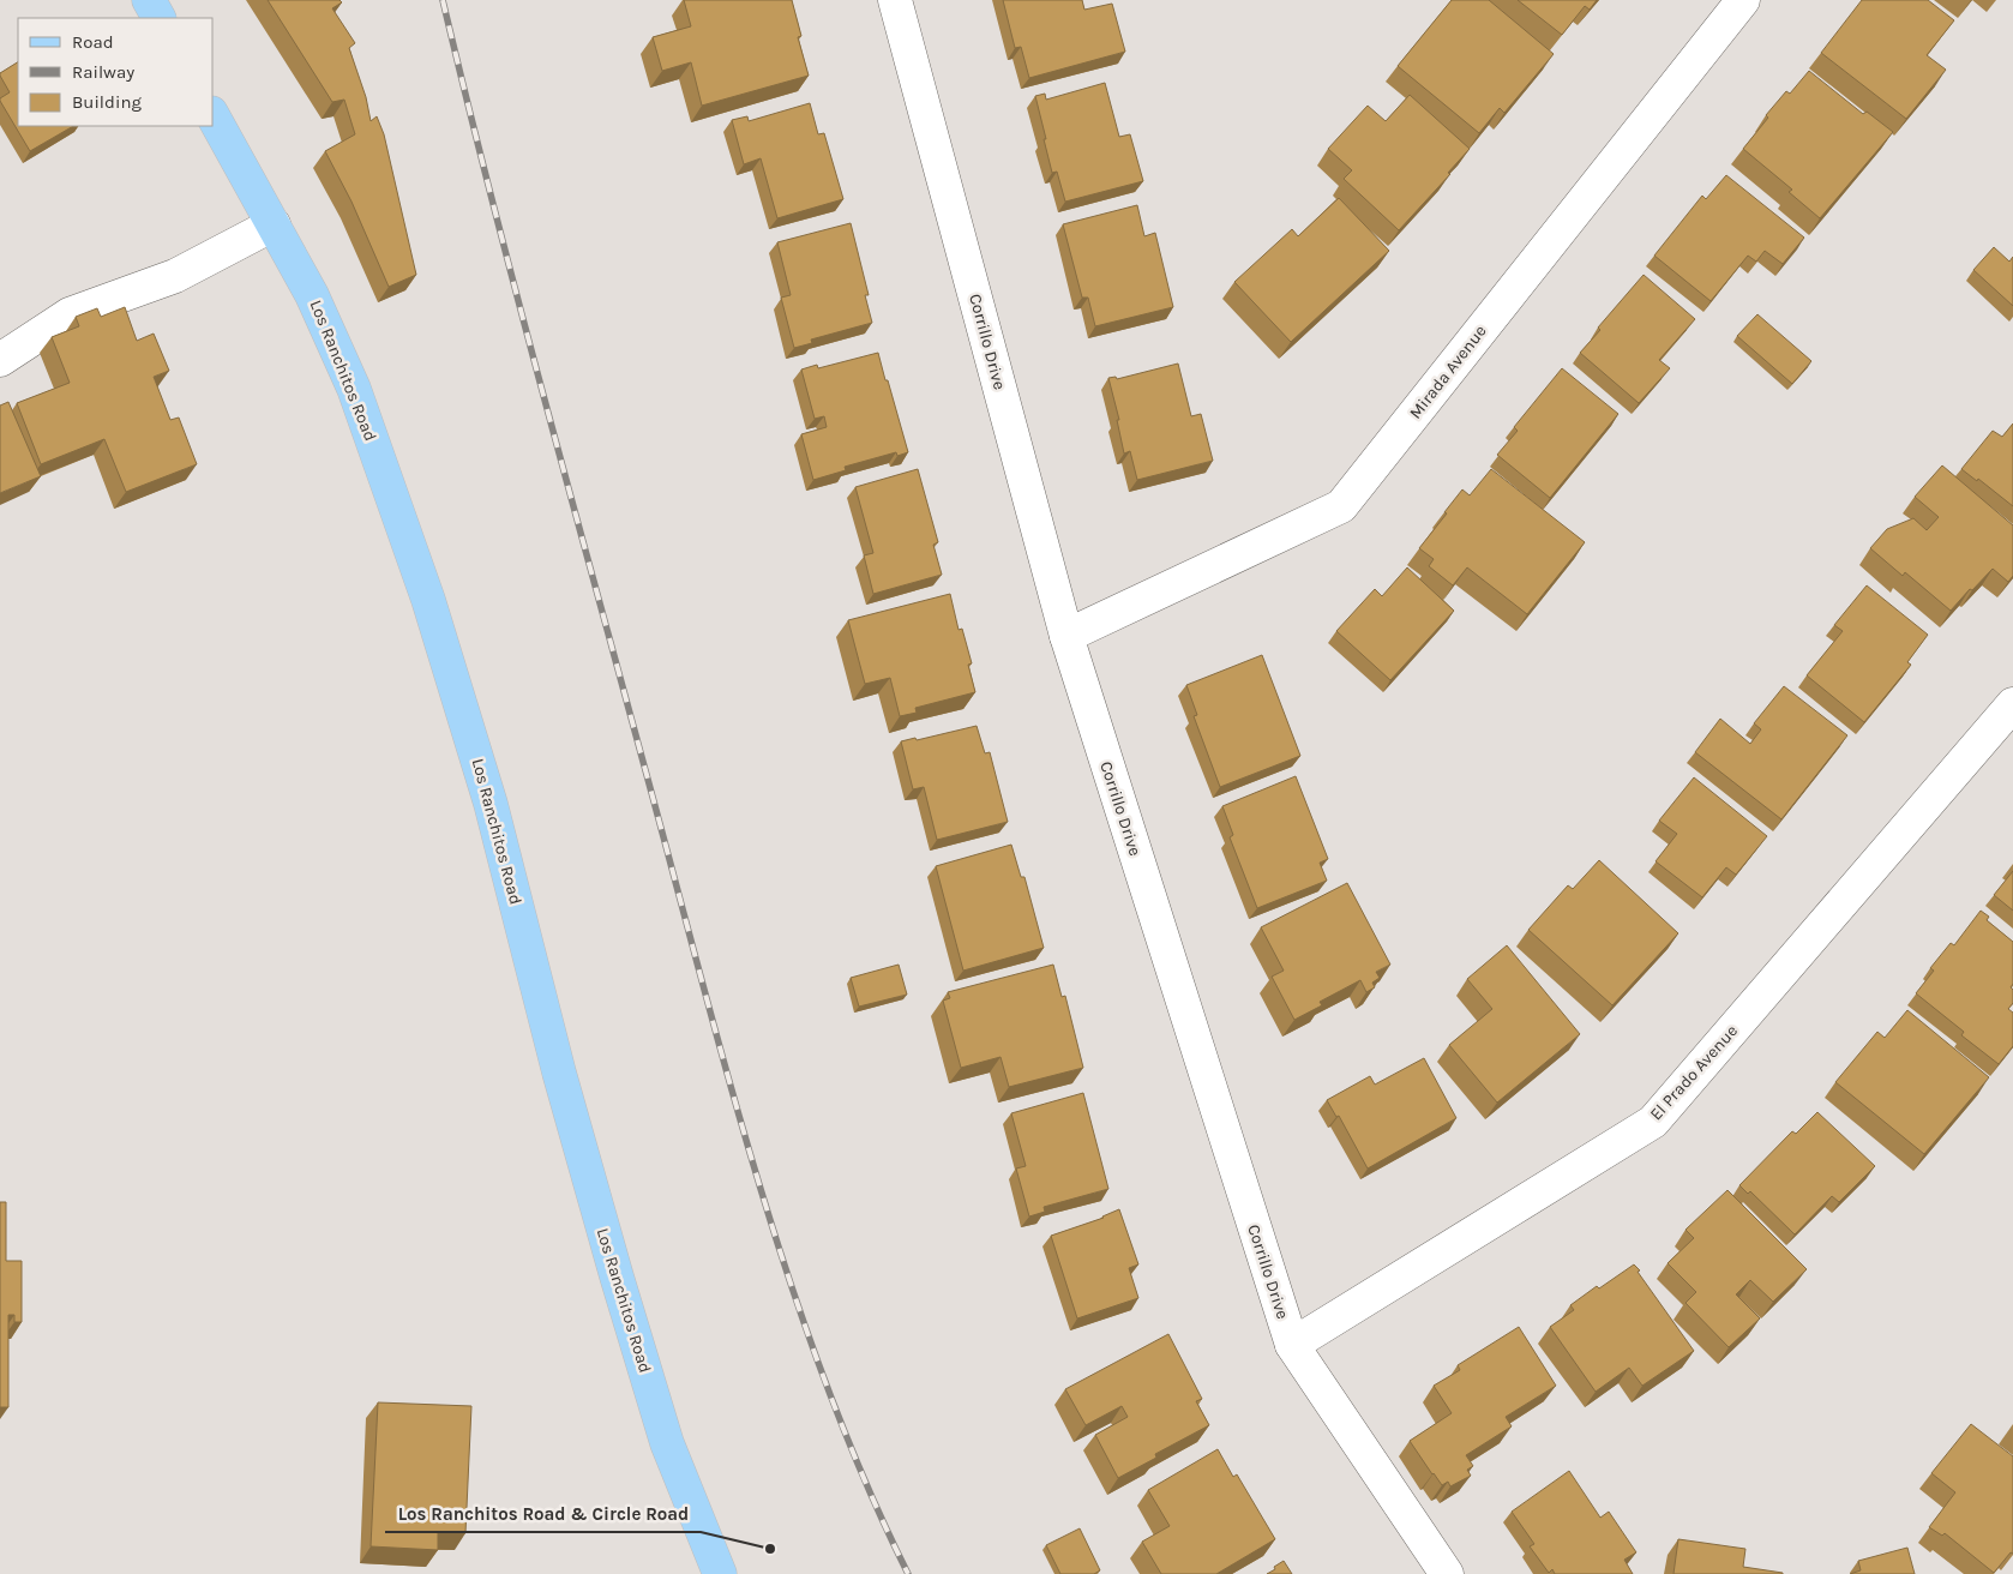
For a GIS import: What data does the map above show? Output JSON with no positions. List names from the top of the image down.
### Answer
{
  "streets": {
    "main road": ["Los Ranchitos Road"],
    "street": ["Corrillo Drive", "Mirada Avenue", "El Prado Avenue"]
  },
  "crossings": [
    ["Corrillo Drive", "Mirada Avenue"],
    ["Corrillo Drive", "El Prado Avenue"]
  ],
  "places": ["Los Ranchitos Road & Circle Road"],
  "legend": ["Road", "Railway", "Building"]
}
